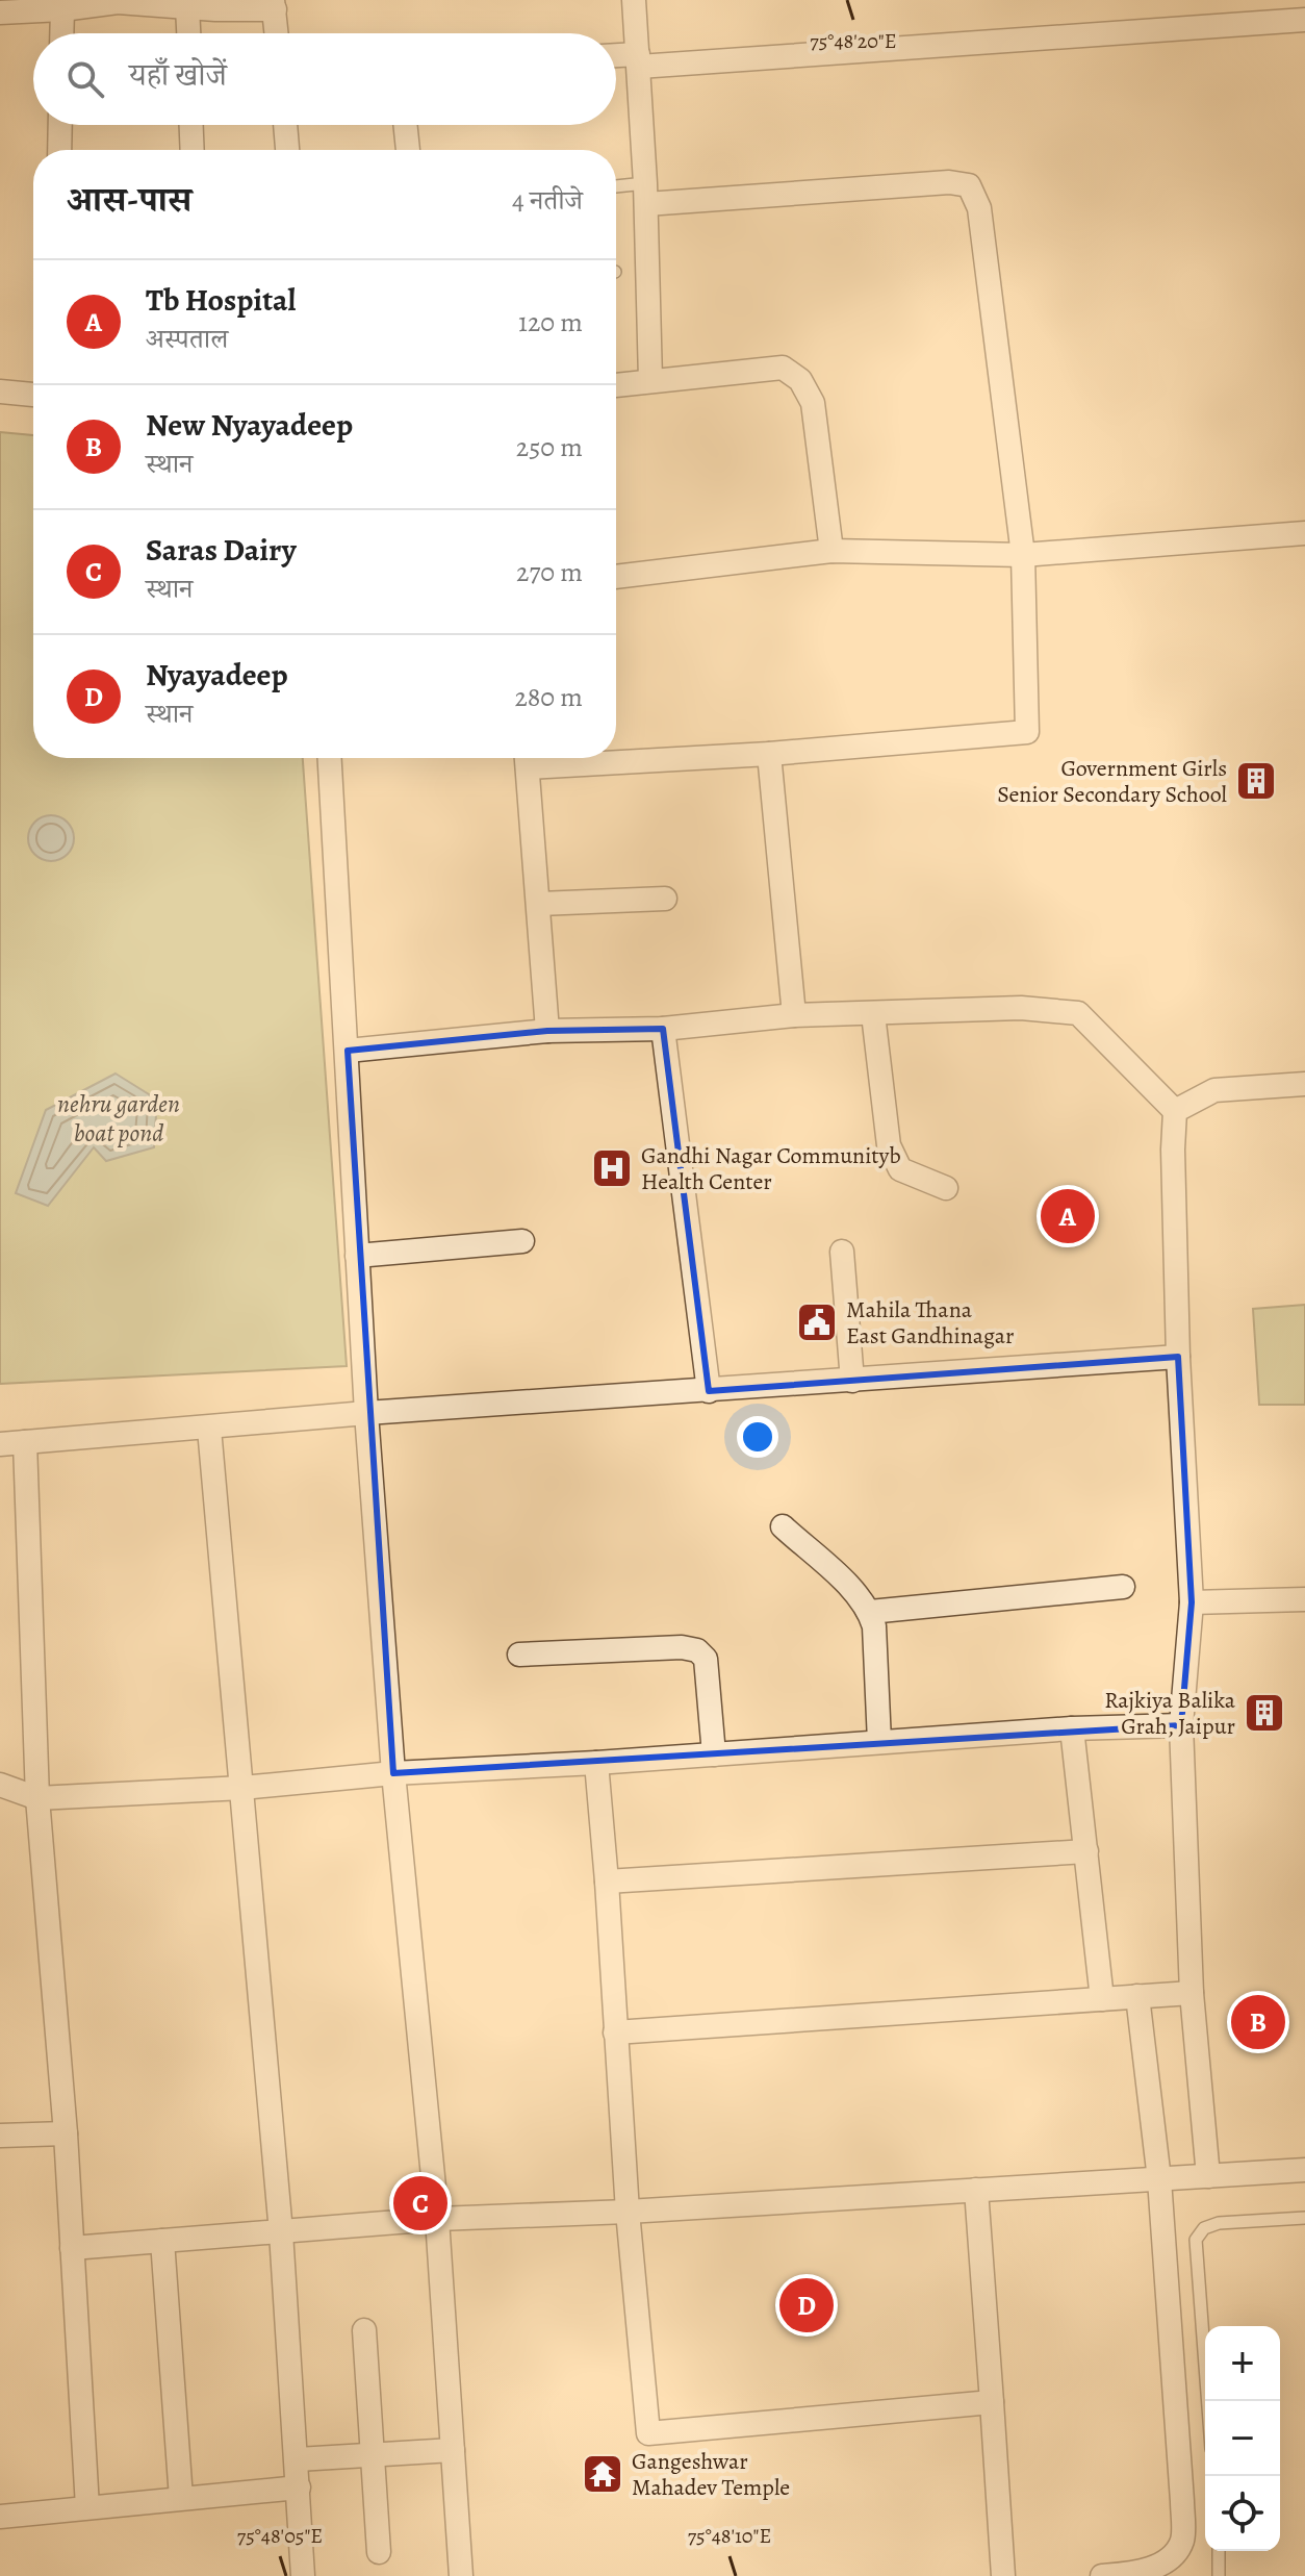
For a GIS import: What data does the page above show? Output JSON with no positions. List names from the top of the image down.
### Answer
{
  "water": ["nehru garden boat pond"],
  "places": {
    "building": ["Government Girls Senior Secondary School", "Rajkiya Balika Grah, Jaipur"],
    "hospital": ["Gandhi Nagar Communityb Health Center"],
    "public building": ["Mahila Thana East Gandhinagar"],
    "temple": ["Gangeshwar Mahadev Temple"]
  },
  "page": {
    "search": "यहाँ खोजें",
    "heading": ["आस-पास", "4 नतीजे"],
    "list": [
      {
        "mark": "A",
        "name": "Tb Hospital",
        "note": "अस्पताल",
        "value": "120 m"
      },
      {
        "mark": "B",
        "name": "New Nyayadeep",
        "note": "स्थान",
        "value": "250 m"
      },
      {
        "mark": "C",
        "name": "Saras Dairy",
        "note": "स्थान",
        "value": "270 m"
      },
      {
        "mark": "D",
        "name": "Nyayadeep",
        "note": "स्थान",
        "value": "280 m"
      }
    ],
    "pins": [
      "A",
      "B",
      "C",
      "D"
    ],
    "map_buttons": ["+", "−"]
  },
  "coordinates": ["75°48'20\"E", "75°48'05\"E", "75°48'10\"E"]
}
